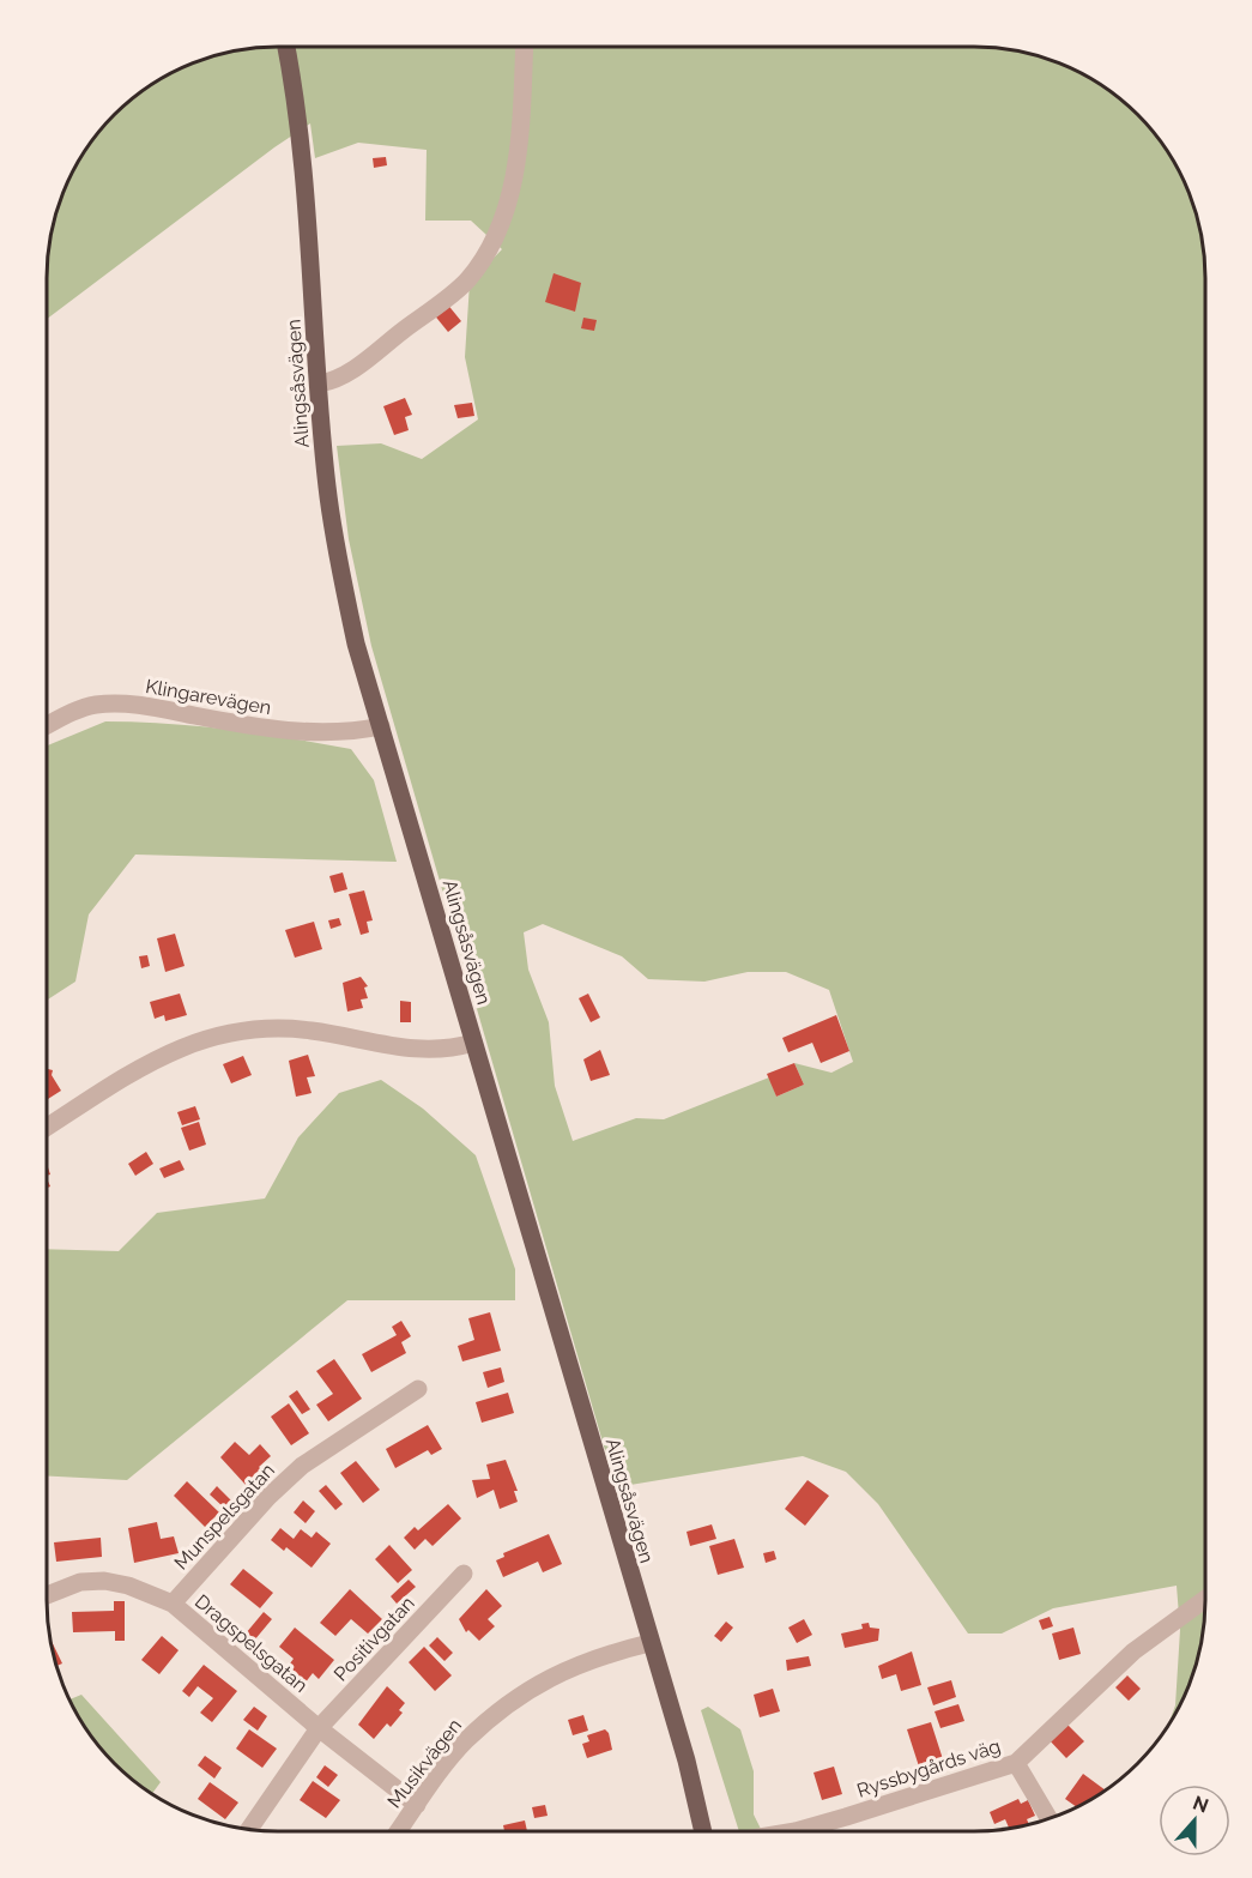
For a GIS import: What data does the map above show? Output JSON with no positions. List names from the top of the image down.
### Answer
{
  "streets": {
    "main road": ["Alingsåsvägen"],
    "street": [
      "Klingarevägen",
      "Munspelsgatan",
      "Positivgatan",
      "Dragspelsgatan",
      "Musikvägen",
      "Ryssbygårds väg"
    ]
  },
  "crossings": [
    ["Alingsåsvägen", "Klingarevägen"],
    ["Alingsåsvägen", "Musikvägen"],
    ["Munspelsgatan", "Dragspelsgatan"],
    ["Positivgatan", "Dragspelsgatan"],
    ["Dragspelsgatan", "Musikvägen"]
  ],
  "north": "top"
}
